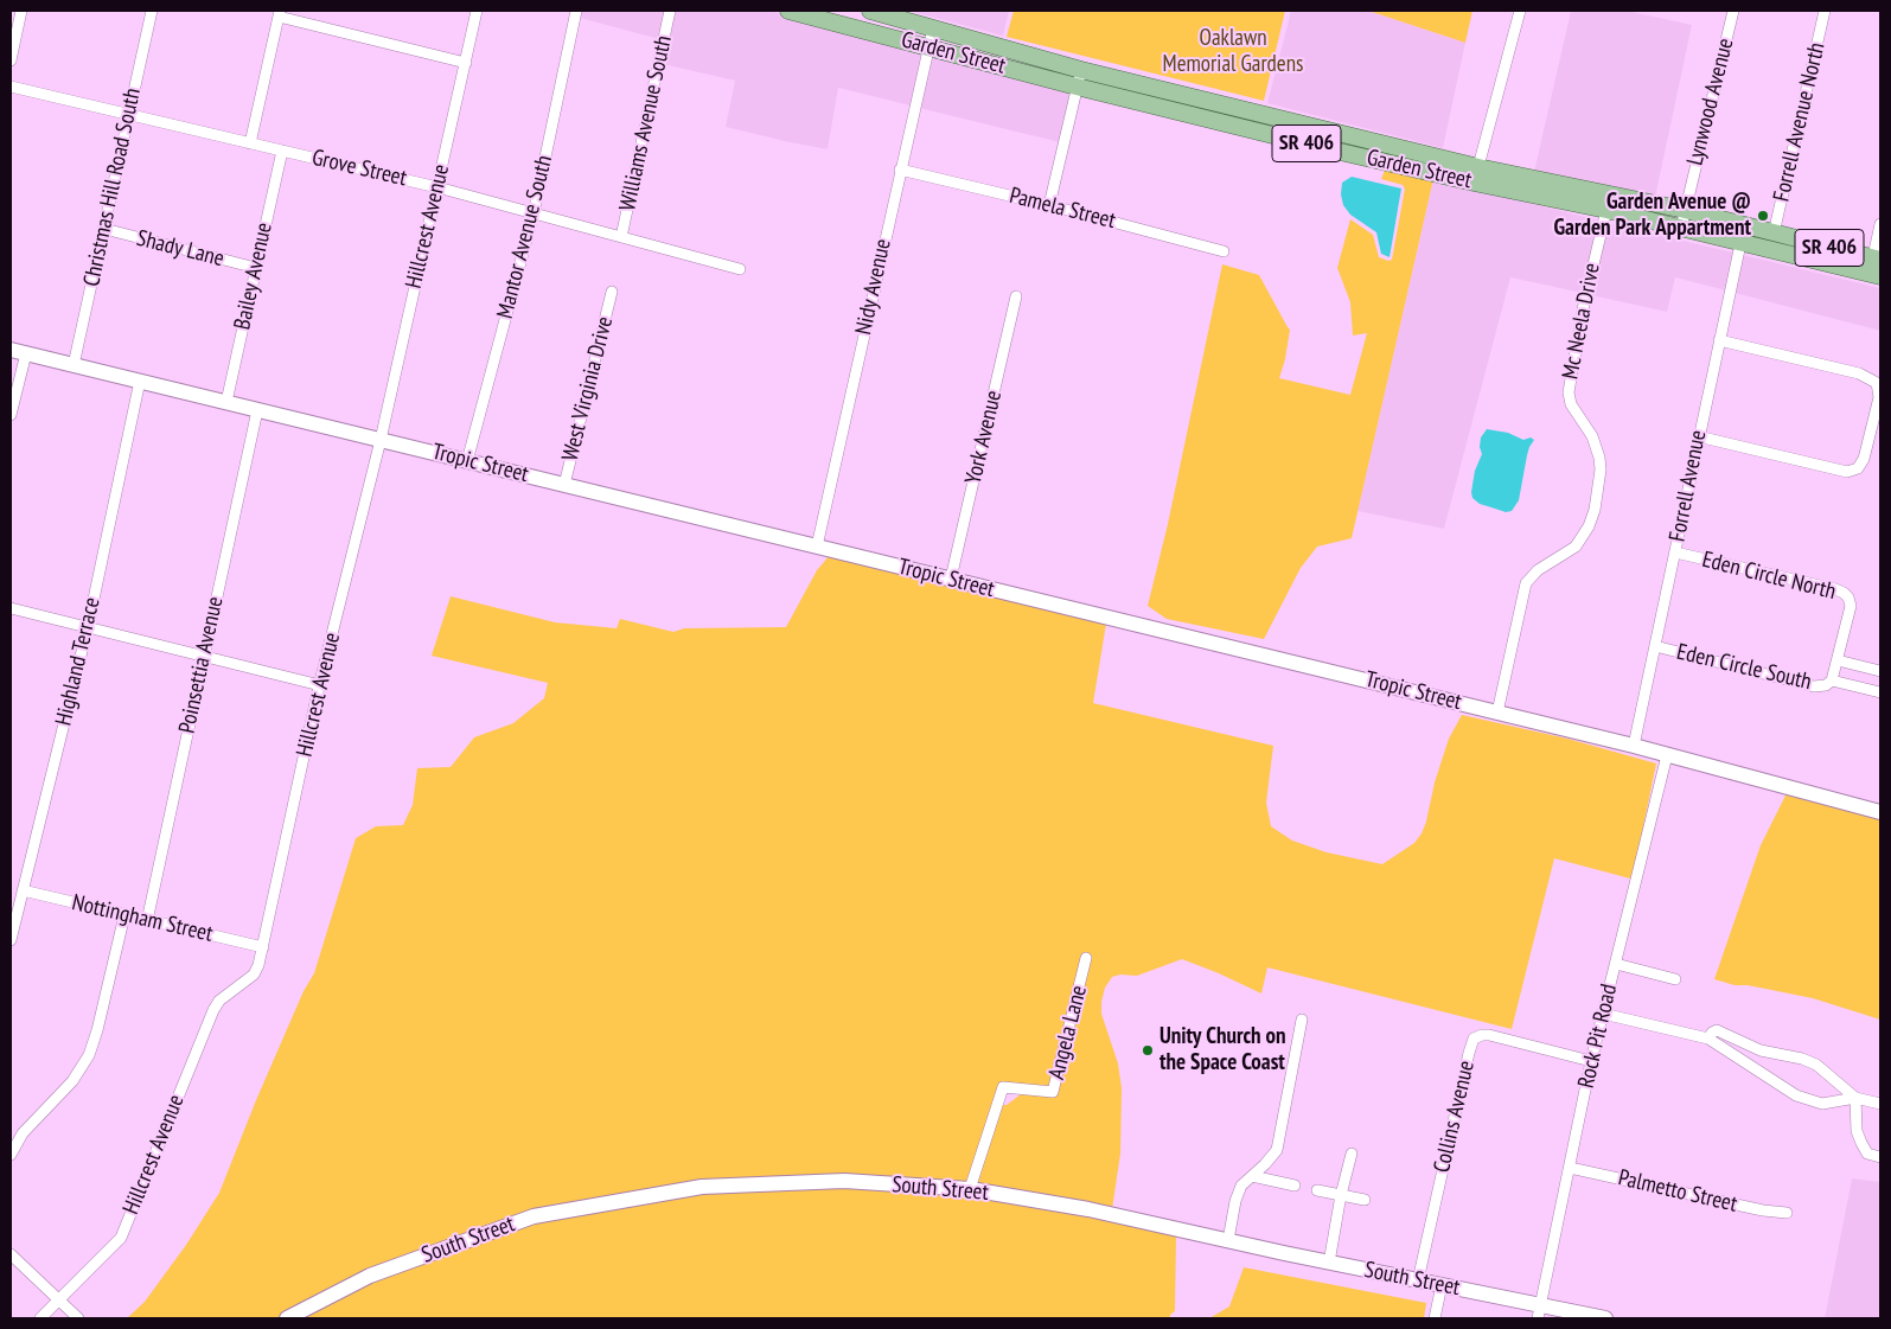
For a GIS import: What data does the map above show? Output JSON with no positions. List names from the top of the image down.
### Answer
{
  "streets": {
    "main road": ["Garden Street", "SR 406"],
    "street": [
      "Lynwood Avenue",
      "Forrell Avenue North",
      "Williams Avenue South",
      "Grove Street",
      "Christmas Hill Road South",
      "Pamela Street",
      "Hillcrest Avenue",
      "Mantor Avenue South",
      "Shady Lane",
      "Bailey Avenue",
      "Nidy Avenue",
      "Mc Neela Drive",
      "West Virginia Drive",
      "York Avenue",
      "Tropic Street",
      "Forrell Avenue",
      "Eden Circle North",
      "Highland Terrace",
      "Poinsettia Avenue",
      "Eden Circle South",
      "Nottingham Street",
      "Angela Lane",
      "Rock Pit Road",
      "Collins Avenue",
      "South Street",
      "Palmetto Street"
    ]
  },
  "crossings": [
    ["Garden Street", "Lynwood Avenue"],
    ["Garden Street", "Forrell Avenue North"],
    ["Garden Street", "Nidy Avenue"],
    ["Garden Street", "Mc Neela Drive"],
    ["Garden Street", "Forrell Avenue"],
    ["Williams Avenue South", "Grove Street"],
    ["Grove Street", "Christmas Hill Road South"],
    ["Grove Street", "Hillcrest Avenue"],
    ["Grove Street", "Mantor Avenue South"],
    ["Grove Street", "Bailey Avenue"],
    ["Christmas Hill Road South", "Shady Lane"],
    ["Christmas Hill Road South", "Tropic Street"],
    ["Pamela Street", "Nidy Avenue"],
    ["Hillcrest Avenue", "Tropic Street"],
    ["Hillcrest Avenue", "Nottingham Street"],
    ["Mantor Avenue South", "Tropic Street"],
    ["Shady Lane", "Bailey Avenue"],
    ["Bailey Avenue", "Tropic Street"],
    ["Nidy Avenue", "Tropic Street"],
    ["Mc Neela Drive", "Tropic Street"],
    ["West Virginia Drive", "Tropic Street"],
    ["York Avenue", "Tropic Street"],
    ["Tropic Street", "Forrell Avenue"],
    ["Tropic Street", "Highland Terrace"],
    ["Tropic Street", "Poinsettia Avenue"],
    ["Tropic Street", "Rock Pit Road"],
    ["Forrell Avenue", "Eden Circle North"],
    ["Forrell Avenue", "Eden Circle South"],
    ["Eden Circle North", "Eden Circle South"],
    ["Highland Terrace", "Nottingham Street"],
    ["Poinsettia Avenue", "Nottingham Street"],
    ["Angela Lane", "South Street"],
    ["Rock Pit Road", "Collins Avenue"],
    ["Rock Pit Road", "South Street"],
    ["Rock Pit Road", "Palmetto Street"],
    ["Collins Avenue", "South Street"]
  ],
  "parks": ["Oaklawn Memorial Gardens"],
  "places": ["Garden Avenue @ Garden Park Appartment", "Unity Church on the Space Coast"]
}
